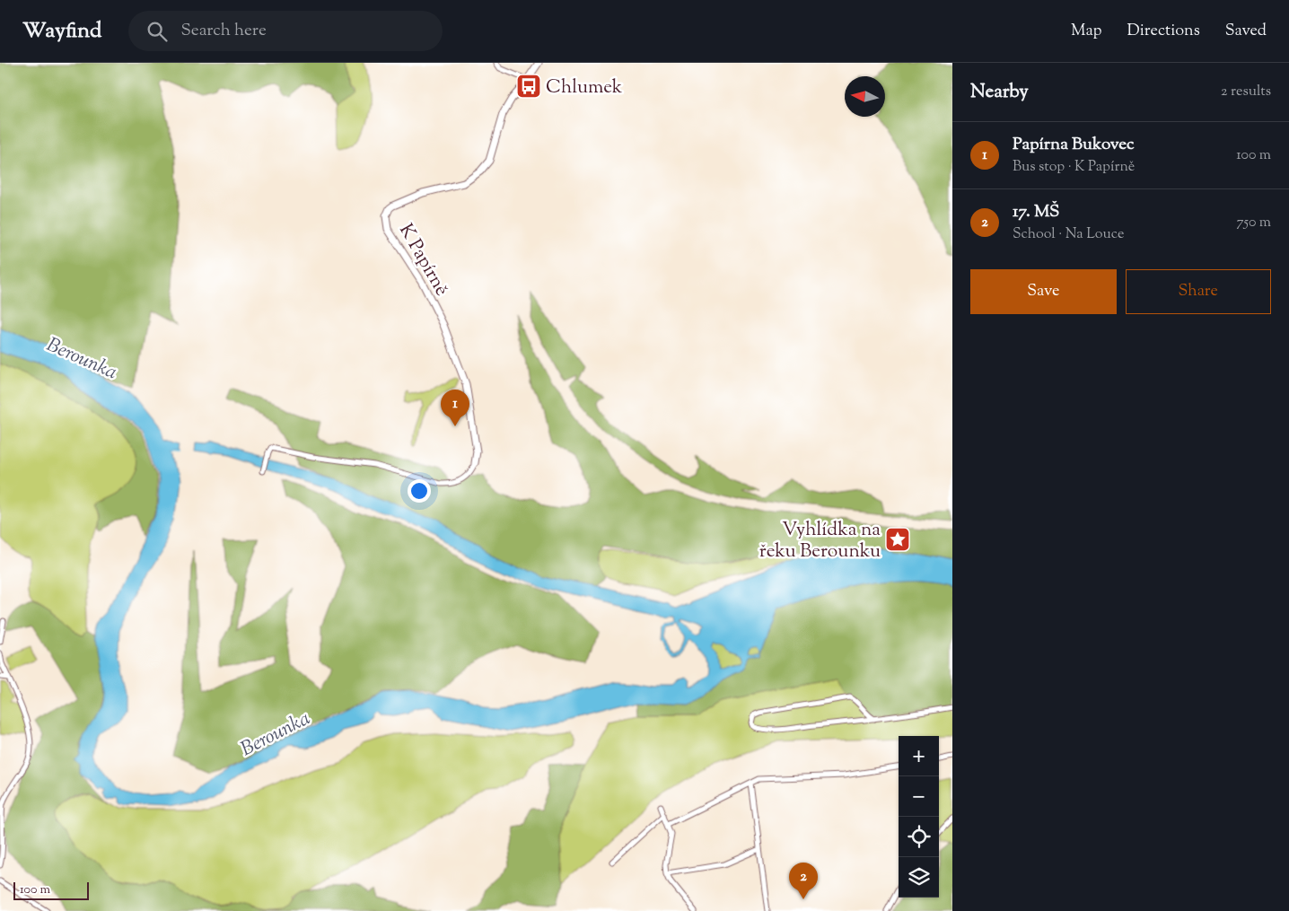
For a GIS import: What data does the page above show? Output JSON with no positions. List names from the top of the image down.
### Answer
{
  "streets": {
    "street": ["K Papírně"]
  },
  "water": ["Berounka"],
  "places": {
    "bus stop": ["Chlumek"],
    "place": ["Vyhlídka na řeku Berounku"]
  },
  "scale_bar": "100 m",
  "north": "left",
  "page": {
    "header": "Wayfind",
    "search": "Search here",
    "nav": ["Map", "Directions", "Saved"],
    "heading": ["Nearby", "2 results"],
    "list": [
      {
        "mark": "1",
        "name": "Papírna Bukovec",
        "note": "Bus stop · K Papírně",
        "value": "100 m"
      },
      {
        "mark": "2",
        "name": "17. MŠ",
        "note": "School · Na Louce",
        "value": "750 m"
      }
    ],
    "buttons": ["Save", "Share"],
    "pins": ["1", "2"],
    "map_buttons": ["+", "−"],
    "scale": "100 m"
  }
}
